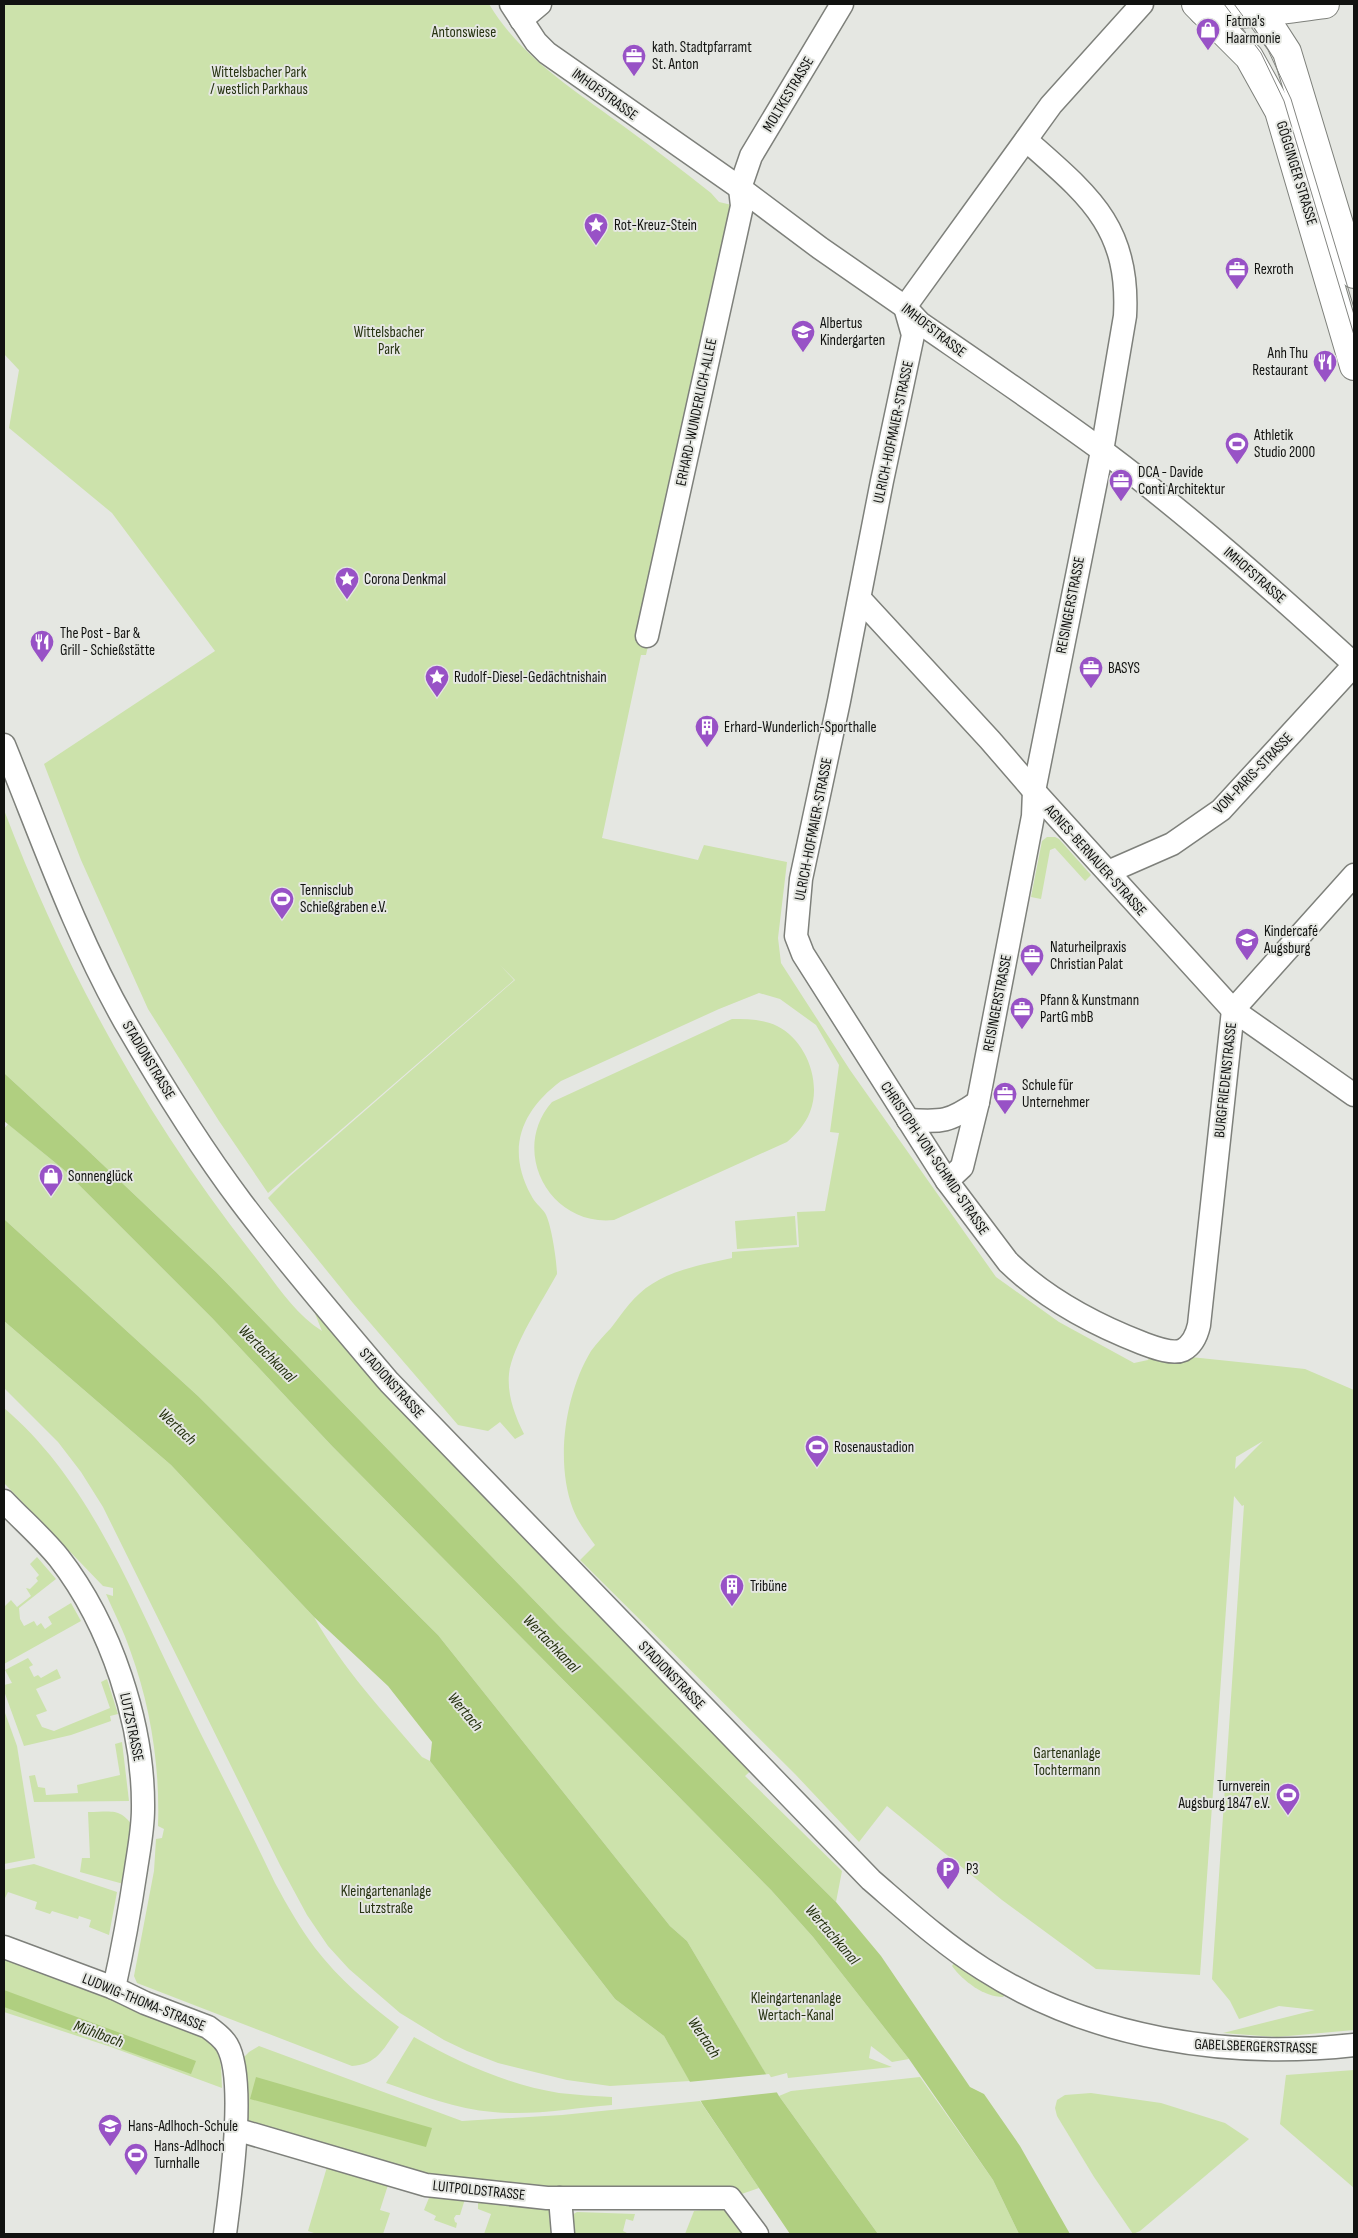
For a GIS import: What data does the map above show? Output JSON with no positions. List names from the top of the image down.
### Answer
{
  "streets": {
    "main road": ["GÖGGINGER STRASSE"],
    "street": [
      "IMHOFSTRASSE",
      "MOLTKESTRASSE",
      "ERHARD-WUNDERLICH-ALLEE",
      "ULRICH-HOFMAIER-STRASSE",
      "REISINGERSTRASSE",
      "VON-PARIS-STRASSE",
      "AGNES-BERNAUER-STRASSE",
      "STADIONSTRASSE",
      "BURGFRIEDENSTRASSE",
      "CHRISTOPH-VON-SCHMID-STRASSE",
      "LUTZSTRASSE",
      "LUDWIG-THOMA-STRASSE",
      "GABELSBERGERSTRASSE",
      "LUITPOLDSTRASSE"
    ]
  },
  "crossings": [
    ["IMHOFSTRASSE", "MOLTKESTRASSE"],
    ["IMHOFSTRASSE", "ERHARD-WUNDERLICH-ALLEE"],
    ["IMHOFSTRASSE", "ULRICH-HOFMAIER-STRASSE"],
    ["IMHOFSTRASSE", "REISINGERSTRASSE"],
    ["IMHOFSTRASSE", "VON-PARIS-STRASSE"],
    ["MOLTKESTRASSE", "ERHARD-WUNDERLICH-ALLEE"],
    ["ULRICH-HOFMAIER-STRASSE", "AGNES-BERNAUER-STRASSE"],
    ["ULRICH-HOFMAIER-STRASSE", "CHRISTOPH-VON-SCHMID-STRASSE"],
    ["REISINGERSTRASSE", "AGNES-BERNAUER-STRASSE"],
    ["REISINGERSTRASSE", "CHRISTOPH-VON-SCHMID-STRASSE"],
    ["VON-PARIS-STRASSE", "AGNES-BERNAUER-STRASSE"],
    ["AGNES-BERNAUER-STRASSE", "BURGFRIEDENSTRASSE"],
    ["STADIONSTRASSE", "GABELSBERGERSTRASSE"],
    ["BURGFRIEDENSTRASSE", "CHRISTOPH-VON-SCHMID-STRASSE"],
    ["LUTZSTRASSE", "LUDWIG-THOMA-STRASSE"],
    ["LUDWIG-THOMA-STRASSE", "LUITPOLDSTRASSE"]
  ],
  "water": ["Wertachkanal", "Wertach", "Mühlbach"],
  "parks": [
    "Antonswiese",
    "Wittelsbacher Park / westlich Parkhaus",
    "Wittelsbacher Park",
    "Gartenanlage Tochtermann",
    "Kleingartenanlage Lutzstraße",
    "Kleingartenanlage Wertach-Kanal"
  ],
  "places": {
    "shop": ["Fatma's Haarmonie", "Sonnenglück"],
    "office": [
      "kath. Stadtpfarramt St. Anton",
      "Rexroth",
      "DCA - Davide Conti Architektur",
      "BASYS",
      "Naturheilpraxis Christian Palat",
      "Pfann & Kunstmann PartG mbB",
      "Schule für Unternehmer"
    ],
    "place": ["Rot-Kreuz-Stein", "Corona Denkmal", "Rudolf-Diesel-Gedächtnishain"],
    "school or university": ["Albertus Kindergarten", "Kindercafé Augsburg", "Hans-Adlhoch-Schule"],
    "restaurant": ["Anh Thu Restaurant", "The Post - Bar & Grill - Schießstätte"],
    "sports": [
      "Athletik Studio 2000",
      "Tennisclub Schießgraben e.V.",
      "Rosenaustadion",
      "Turnverein Augsburg 1847 e.V.",
      "Hans-Adlhoch Turnhalle"
    ],
    "building": ["Erhard-Wunderlich-Sporthalle", "Tribüne"],
    "parking": ["P3"]
  }
}
